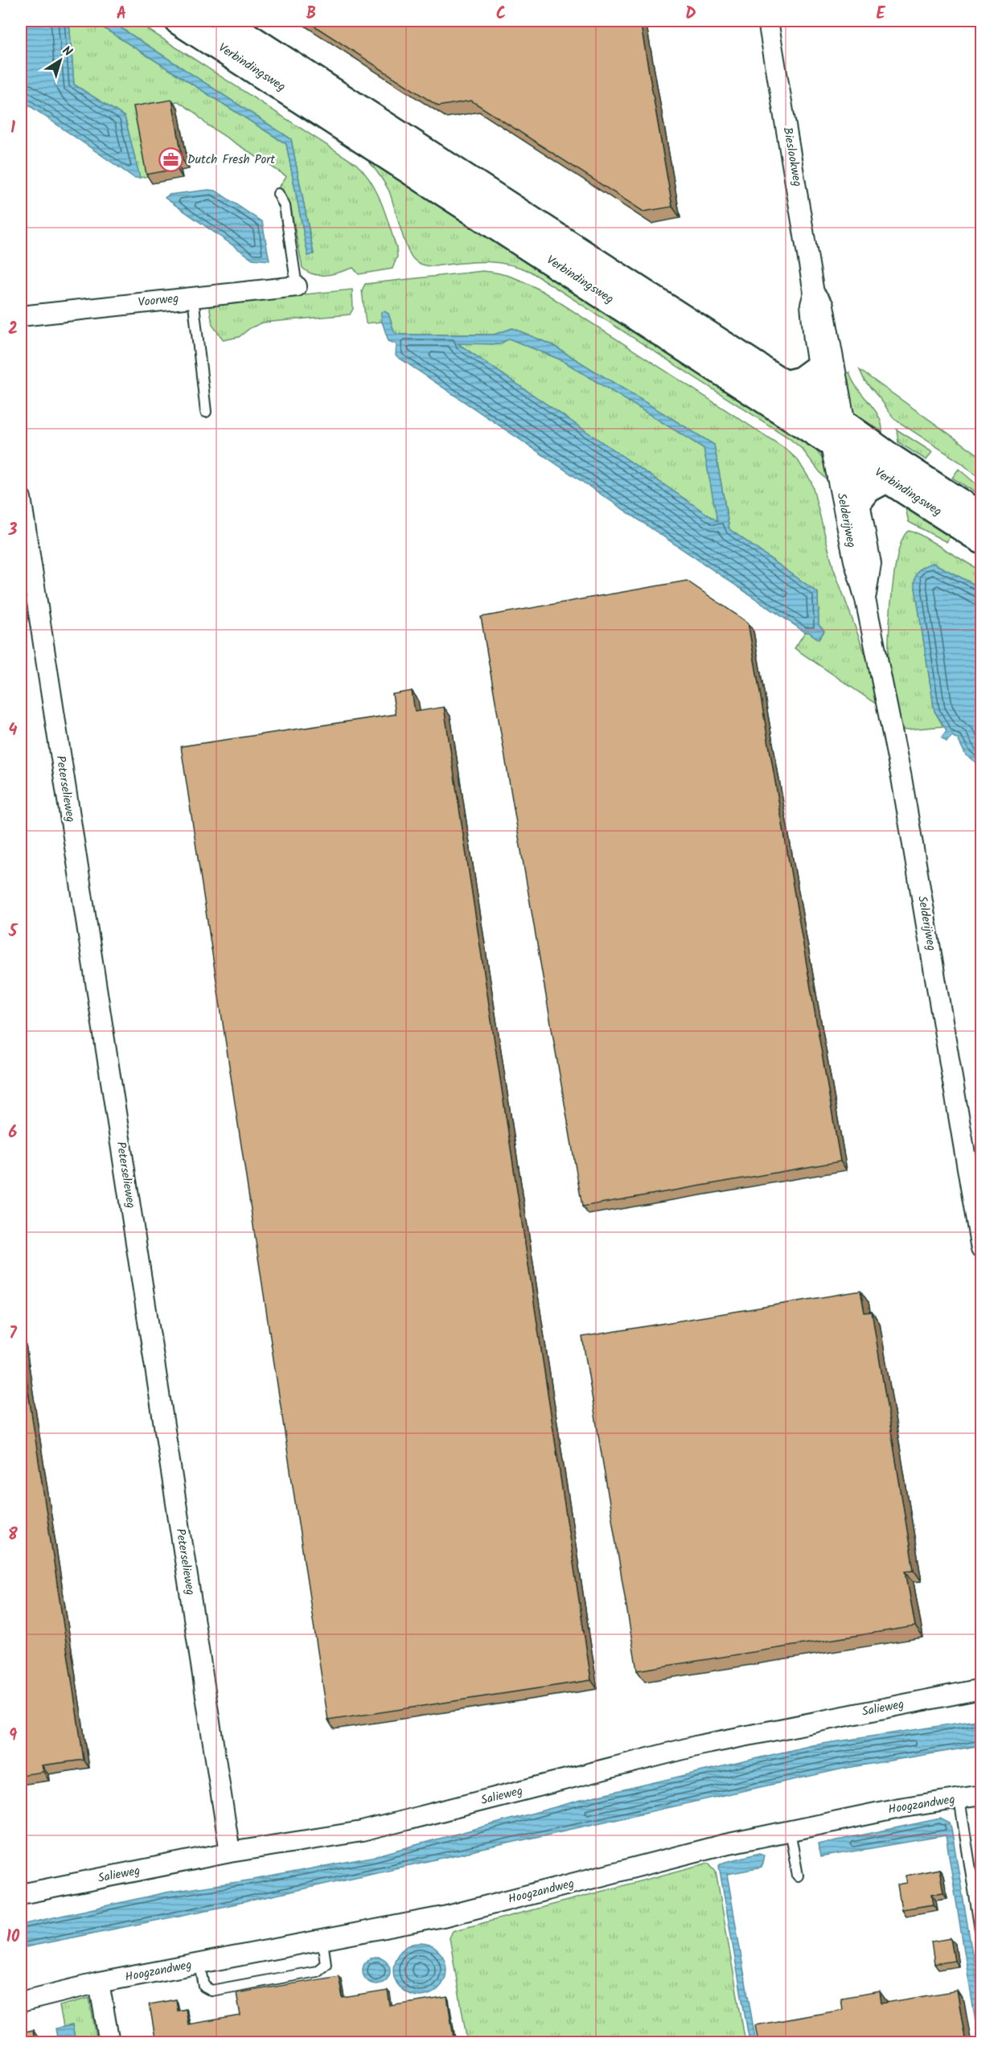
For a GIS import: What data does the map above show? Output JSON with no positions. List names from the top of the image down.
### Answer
{
  "streets": {
    "street": [
      "Verbindingsweg",
      "Bieslookweg",
      "Voorweg",
      "Selderijweg",
      "Peterselieweg",
      "Salieweg",
      "Hoogzandweg"
    ]
  },
  "crossings": [
    ["Verbindingsweg", "Bieslookweg"],
    ["Verbindingsweg", "Selderijweg"],
    ["Bieslookweg", "Selderijweg"],
    ["Peterselieweg", "Salieweg"]
  ],
  "places": {
    "office": ["Dutch Fresh Port"]
  },
  "north": "top right",
  "grid": {
    "columns": [
      "A",
      "B",
      "C",
      "D",
      "E"
    ],
    "rows": [
      "1",
      "2",
      "3",
      "4",
      "5",
      "6",
      "7",
      "8",
      "9",
      "10"
    ]
  }
}
